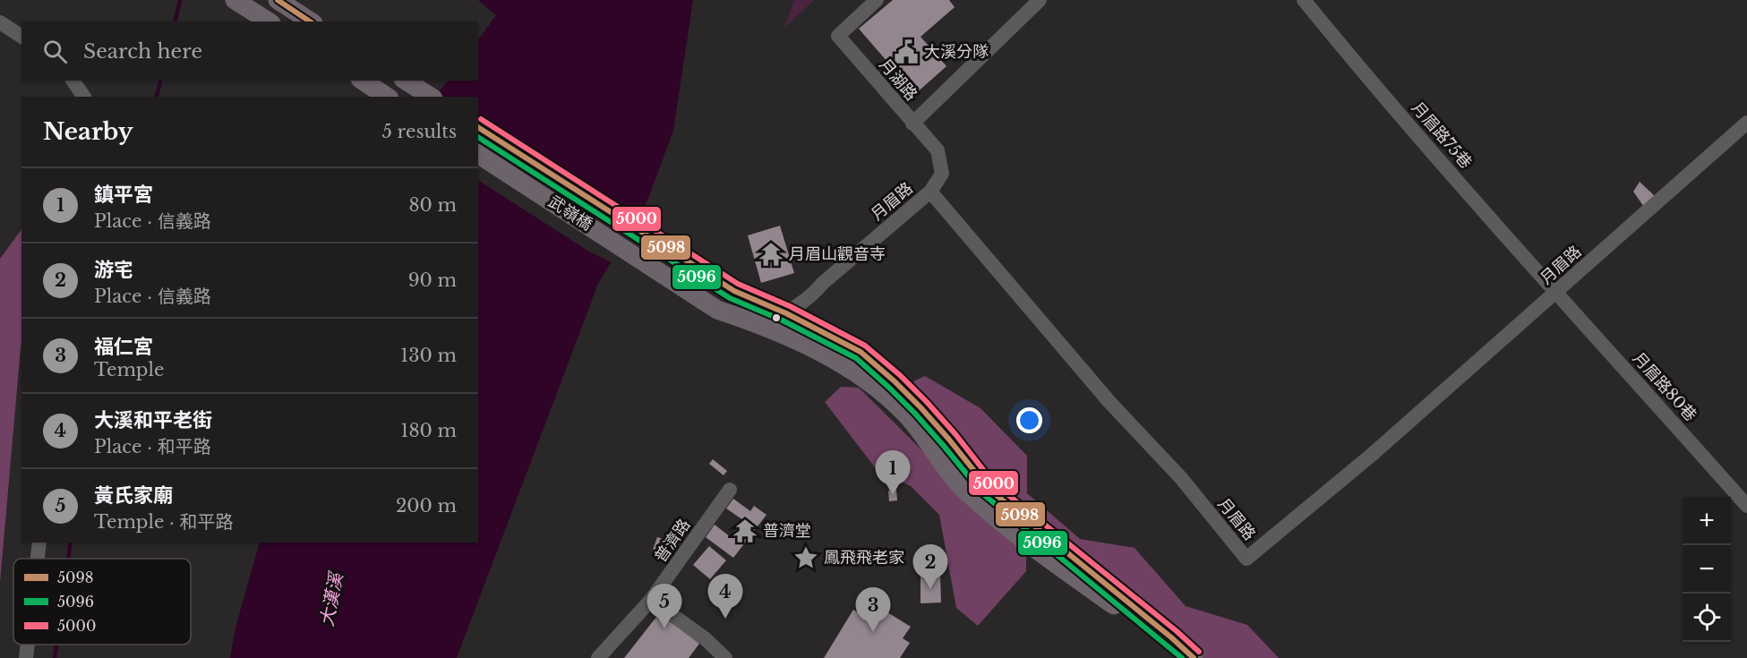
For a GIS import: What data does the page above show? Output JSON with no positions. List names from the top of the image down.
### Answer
{
  "streets": {
    "main road": ["武嶺橋"],
    "street": [
      "月湖路",
      "月眉路75巷",
      "月眉路",
      "月眉路80巷",
      "普濟路"
    ]
  },
  "crossings": [
    ["月湖路", "月眉路"],
    ["月眉路75巷", "月眉路"],
    ["月眉路75巷", "月眉路80巷"],
    ["月眉路", "武嶺橋"],
    ["月眉路", "月眉路80巷"]
  ],
  "water": ["大漢溪"],
  "places": {
    "public building": ["大溪分隊"],
    "temple": ["月眉山觀音寺", "普濟堂"],
    "place": ["鳳飛飛老家"]
  },
  "lines": ["transit line 5098", "transit line 5000", "transit line 5096"],
  "legend": ["5098", "5096", "5000"],
  "page": {
    "search": "Search here",
    "heading": ["Nearby", "5 results"],
    "list": [
      {
        "mark": "1",
        "name": "鎮平宮",
        "note": "Place · 信義路",
        "value": "80 m"
      },
      {
        "mark": "2",
        "name": "游宅",
        "note": "Place · 信義路",
        "value": "90 m"
      },
      {
        "mark": "3",
        "name": "福仁宮",
        "note": "Temple",
        "value": "130 m"
      },
      {
        "mark": "4",
        "name": "大溪和平老街",
        "note": "Place · 和平路",
        "value": "180 m"
      },
      {
        "mark": "5",
        "name": "黃氏家廟",
        "note": "Temple · 和平路",
        "value": "200 m"
      }
    ],
    "pins": [
      "1",
      "2",
      "4",
      "5",
      "3"
    ],
    "map_buttons": ["+", "−"]
  }
}
